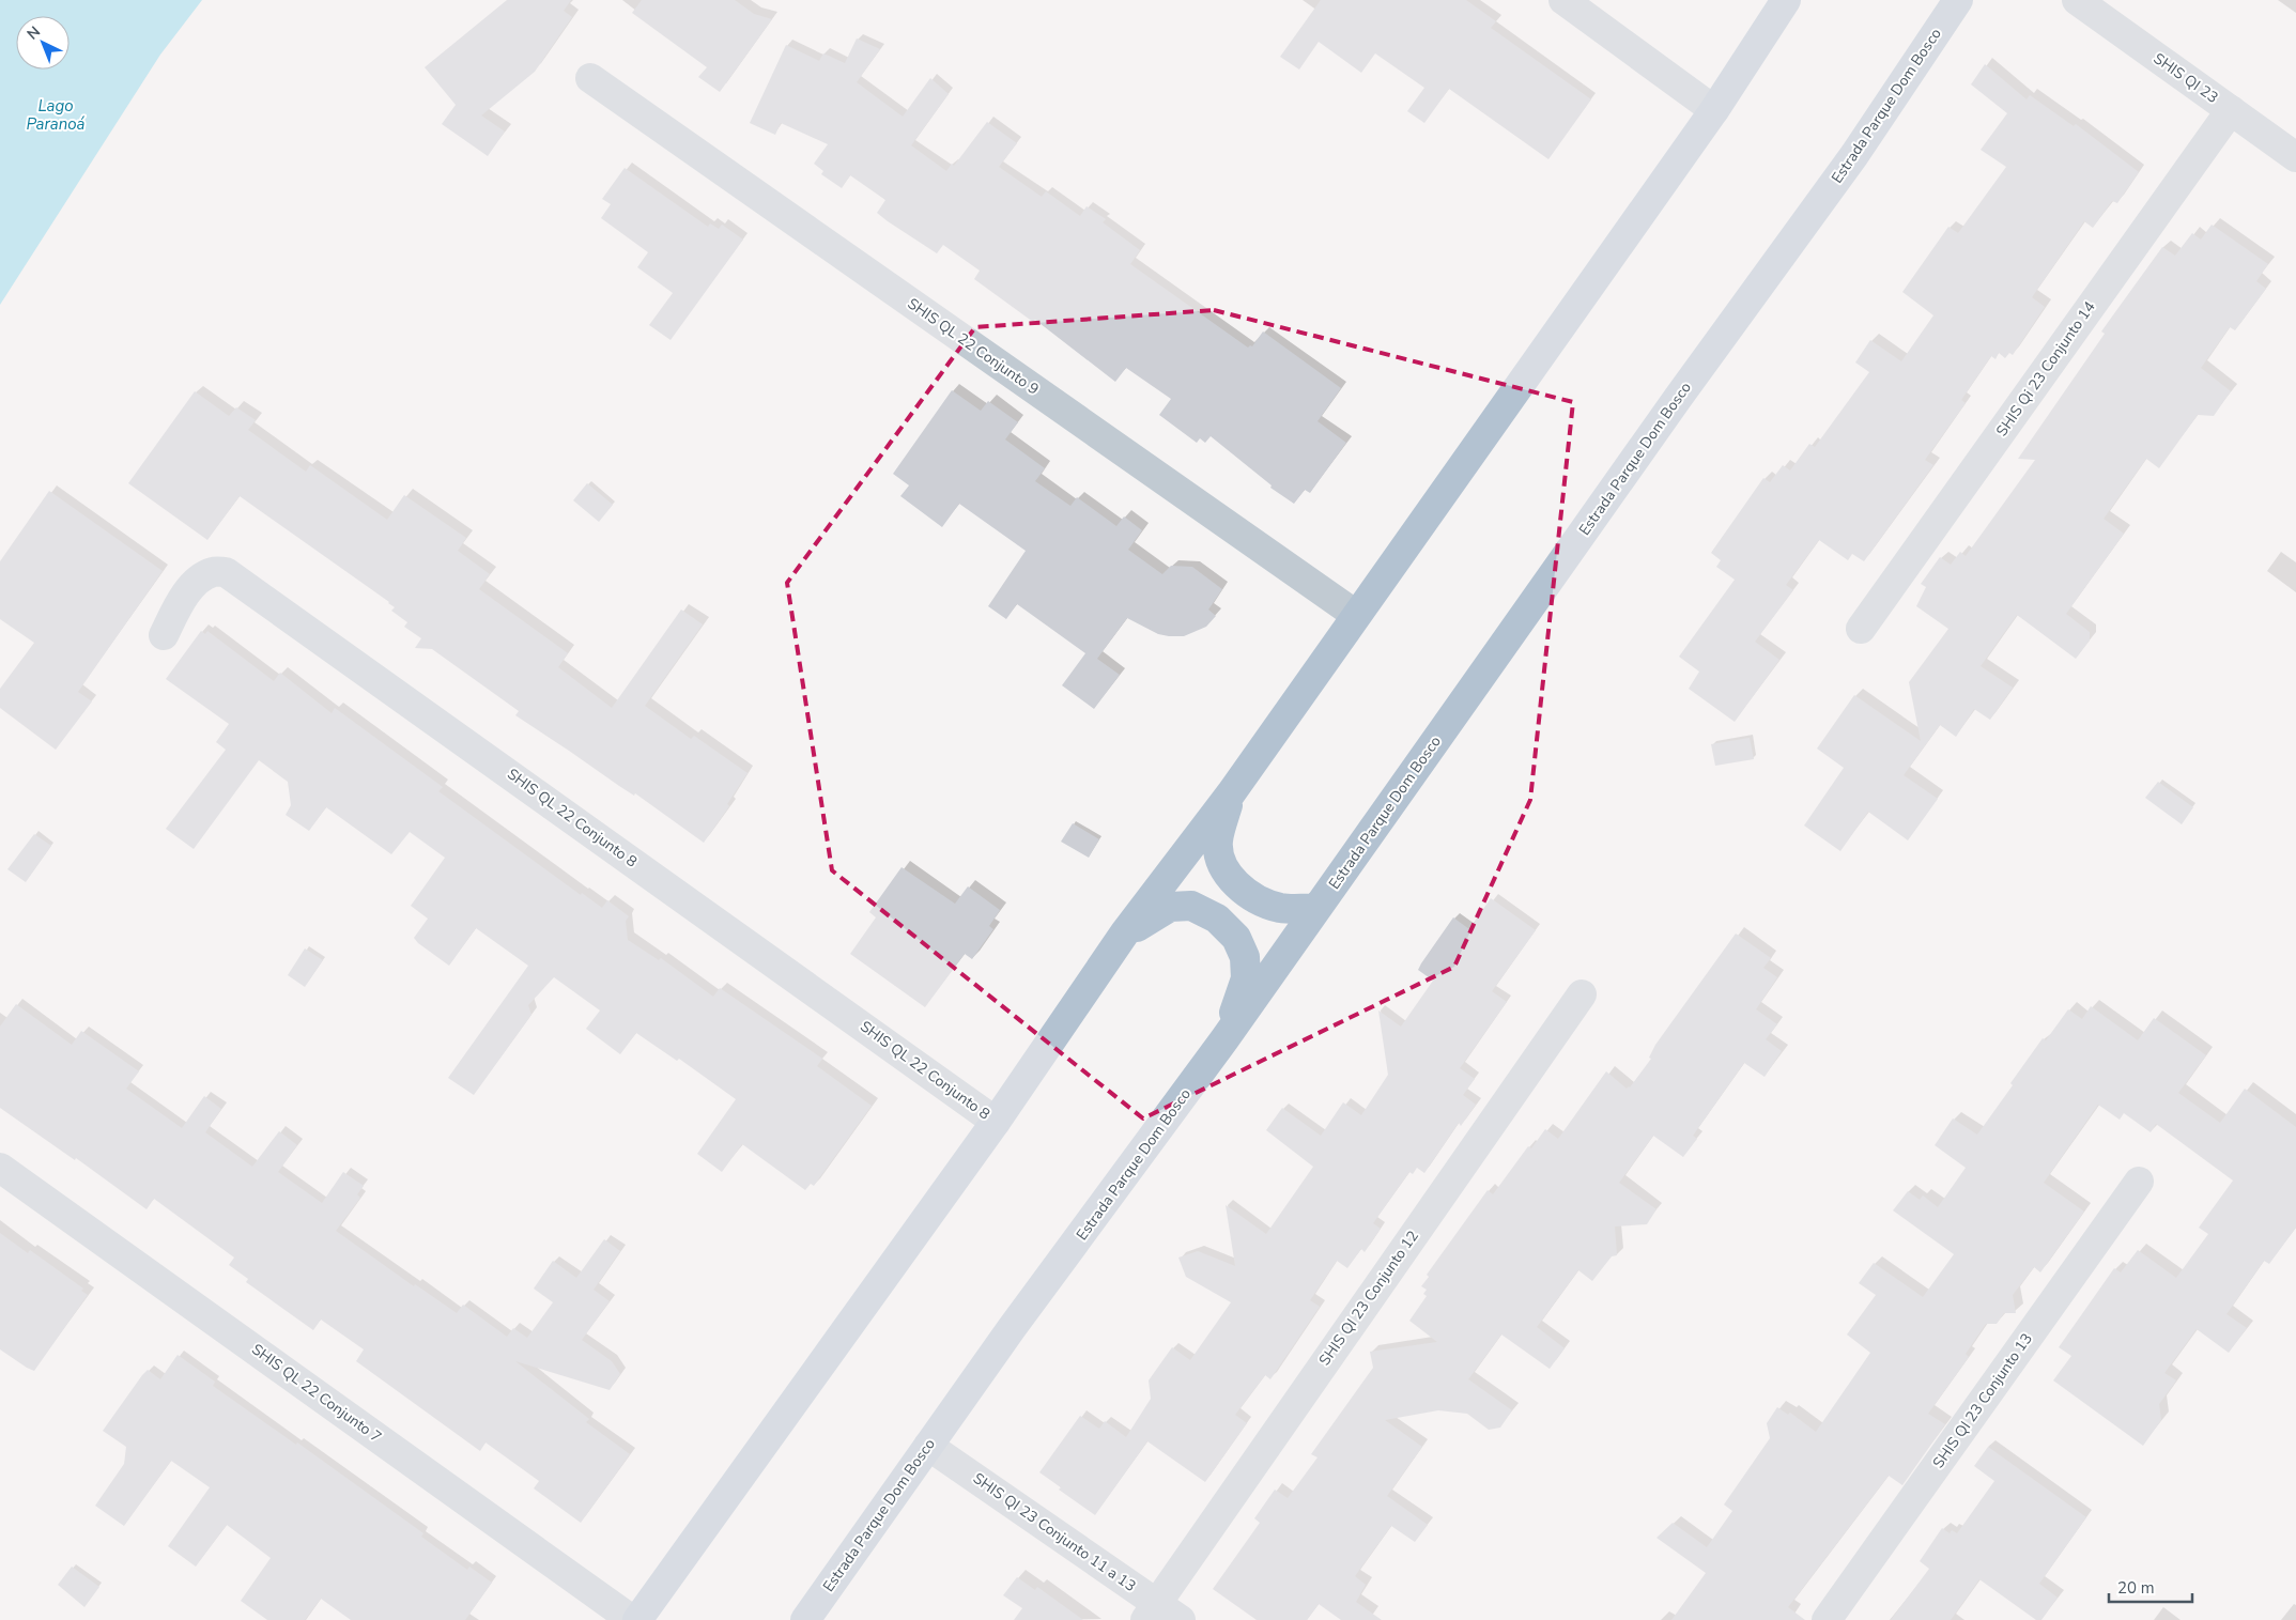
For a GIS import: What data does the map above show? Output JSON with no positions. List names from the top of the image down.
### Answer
{
  "streets": {
    "main road": ["Estrada Parque Dom Bosco"],
    "street": [
      "SHIS QI 23",
      "SHIS QL 22 Conjunto 9",
      "SHIS Qi 23 Conjunto 14",
      "SHIS QL 22 Conjunto 8",
      "SHIS QI 23 Conjunto 12",
      "SHIS QL 22 Conjunto 7",
      "SHIS QI 23 Conjunto 13",
      "SHIS QI 23 Conjunto 11 a 13"
    ]
  },
  "crossings": [
    ["SHIS QI 23", "SHIS Qi 23 Conjunto 14"],
    ["Estrada Parque Dom Bosco", "SHIS QI 23 Conjunto 11 a 13"],
    ["SHIS QI 23 Conjunto 12", "SHIS QI 23 Conjunto 11 a 13"]
  ],
  "water": ["Lago Paranoá"],
  "scale_bar": "20 m",
  "north": "top left"
}
